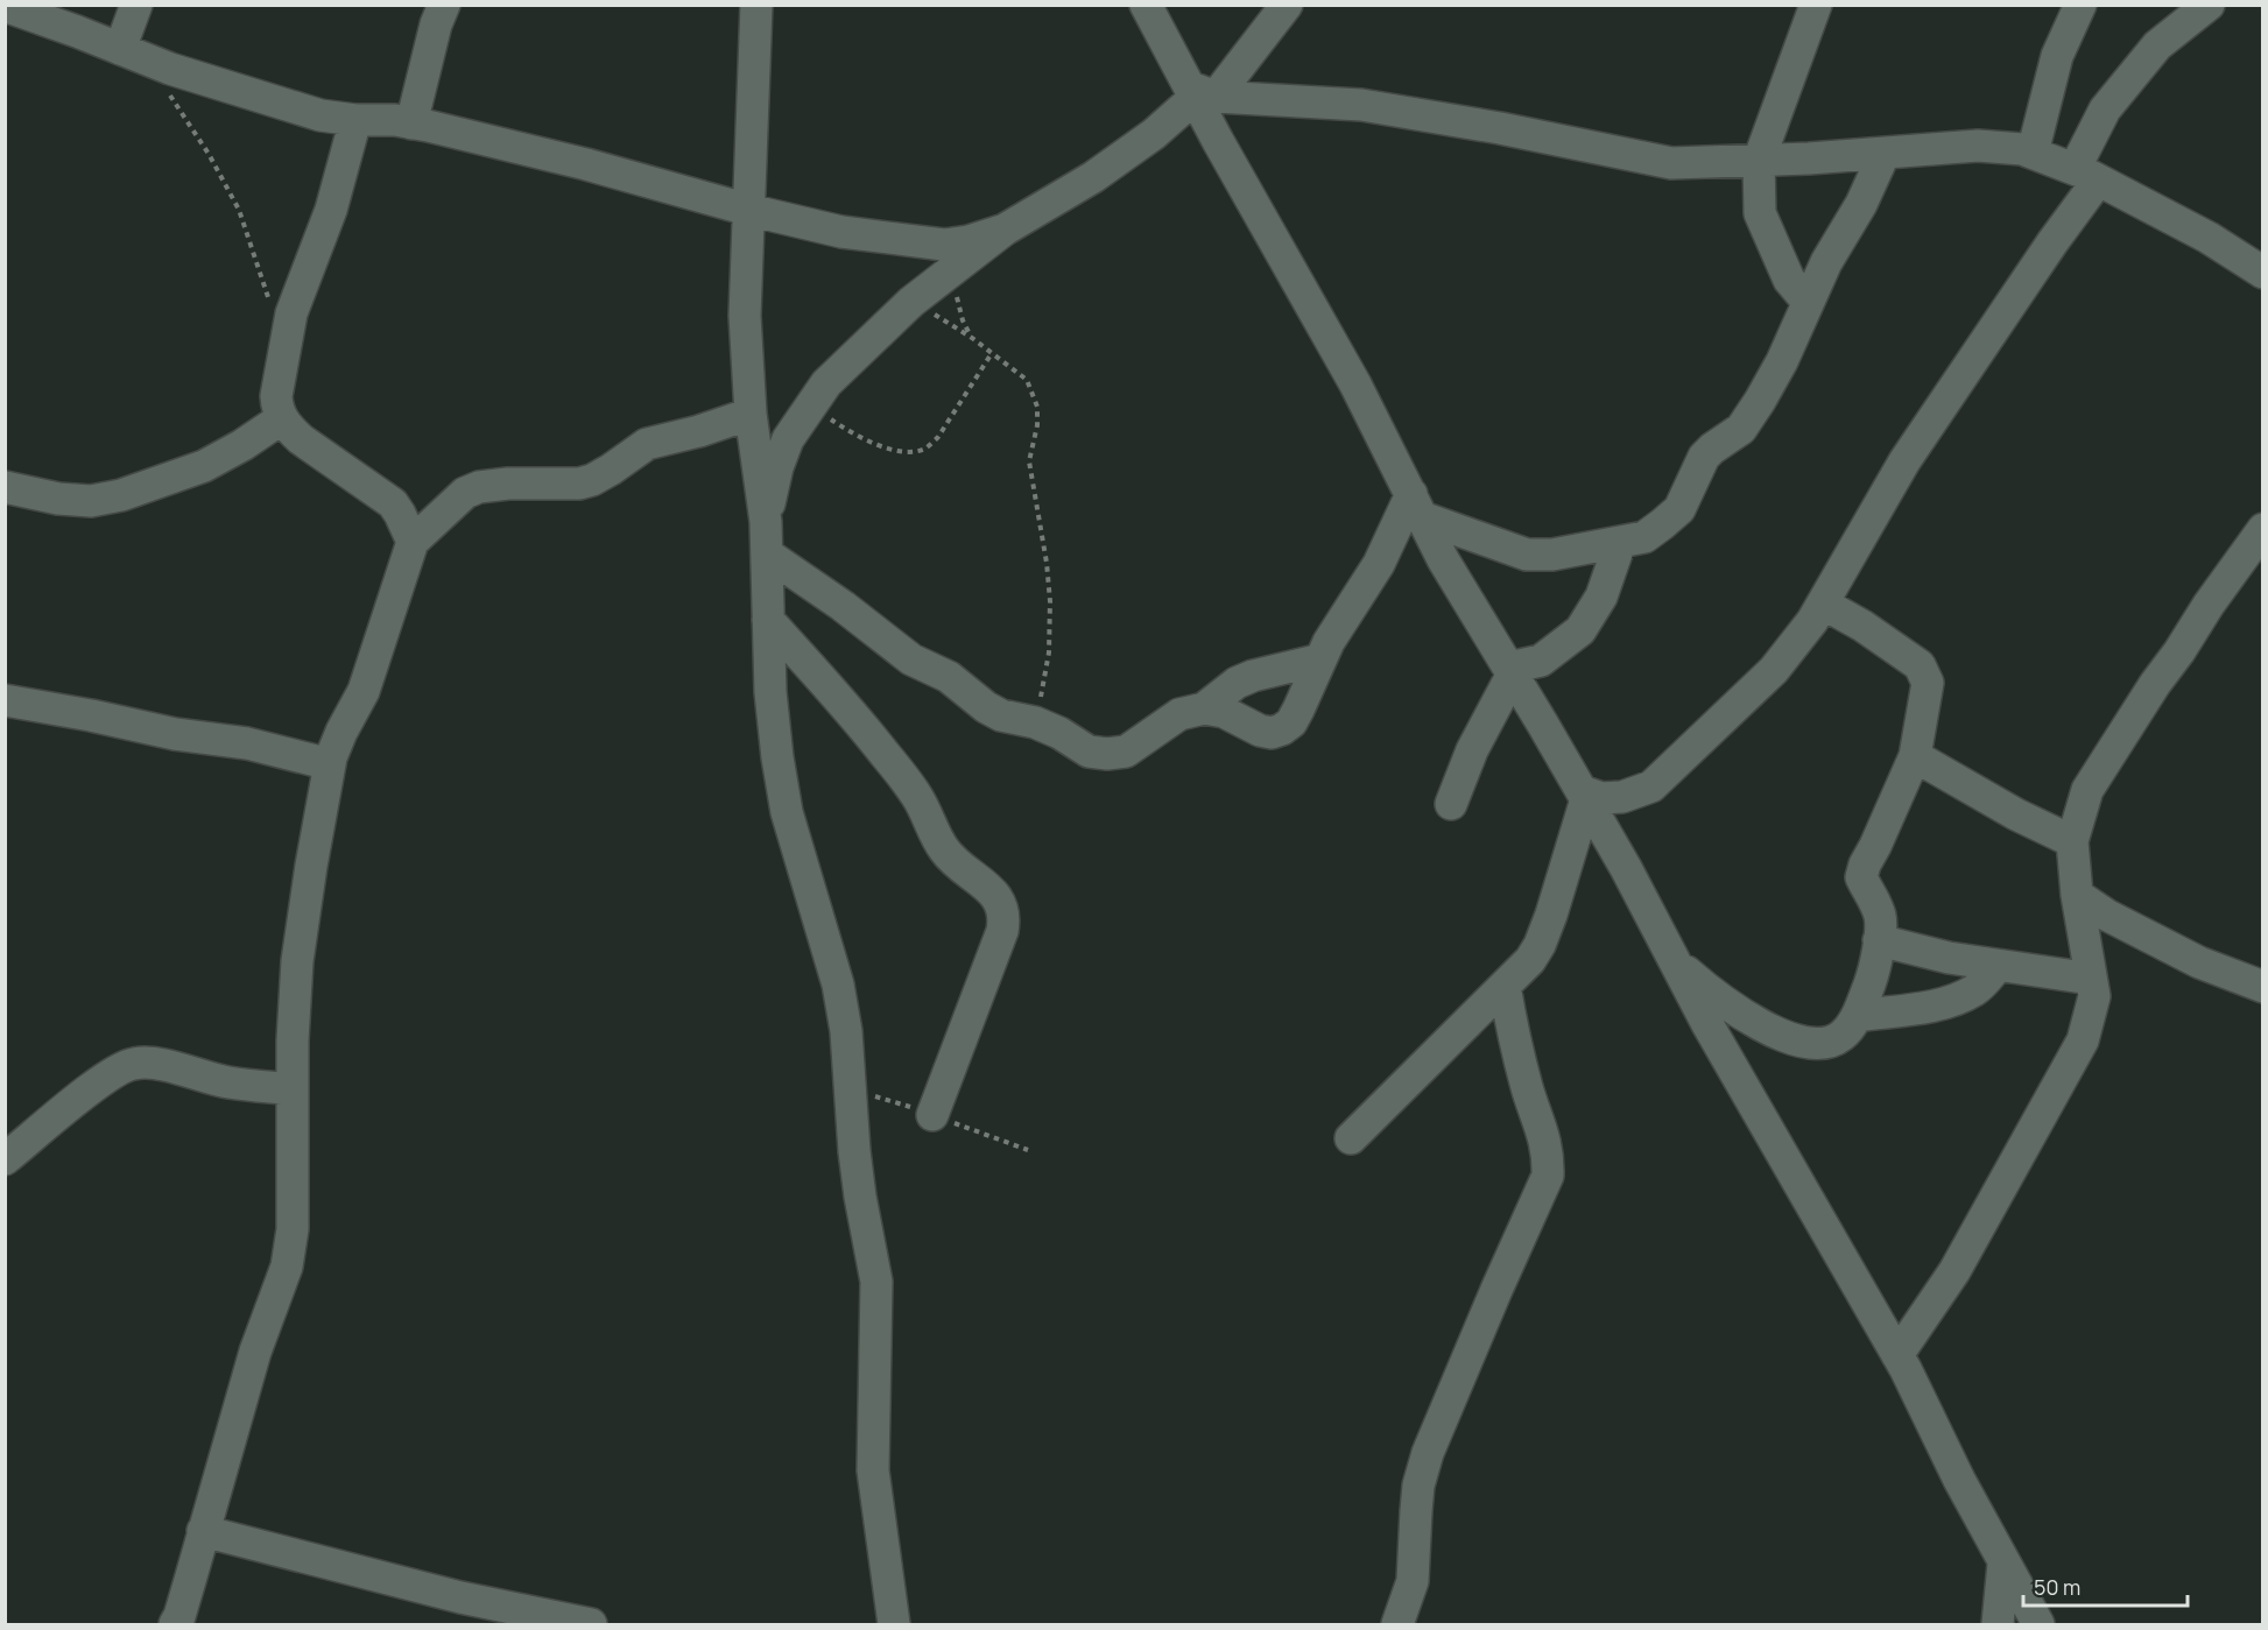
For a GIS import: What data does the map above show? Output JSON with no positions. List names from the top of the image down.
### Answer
{
  "scale_bar": "50 m"
}
